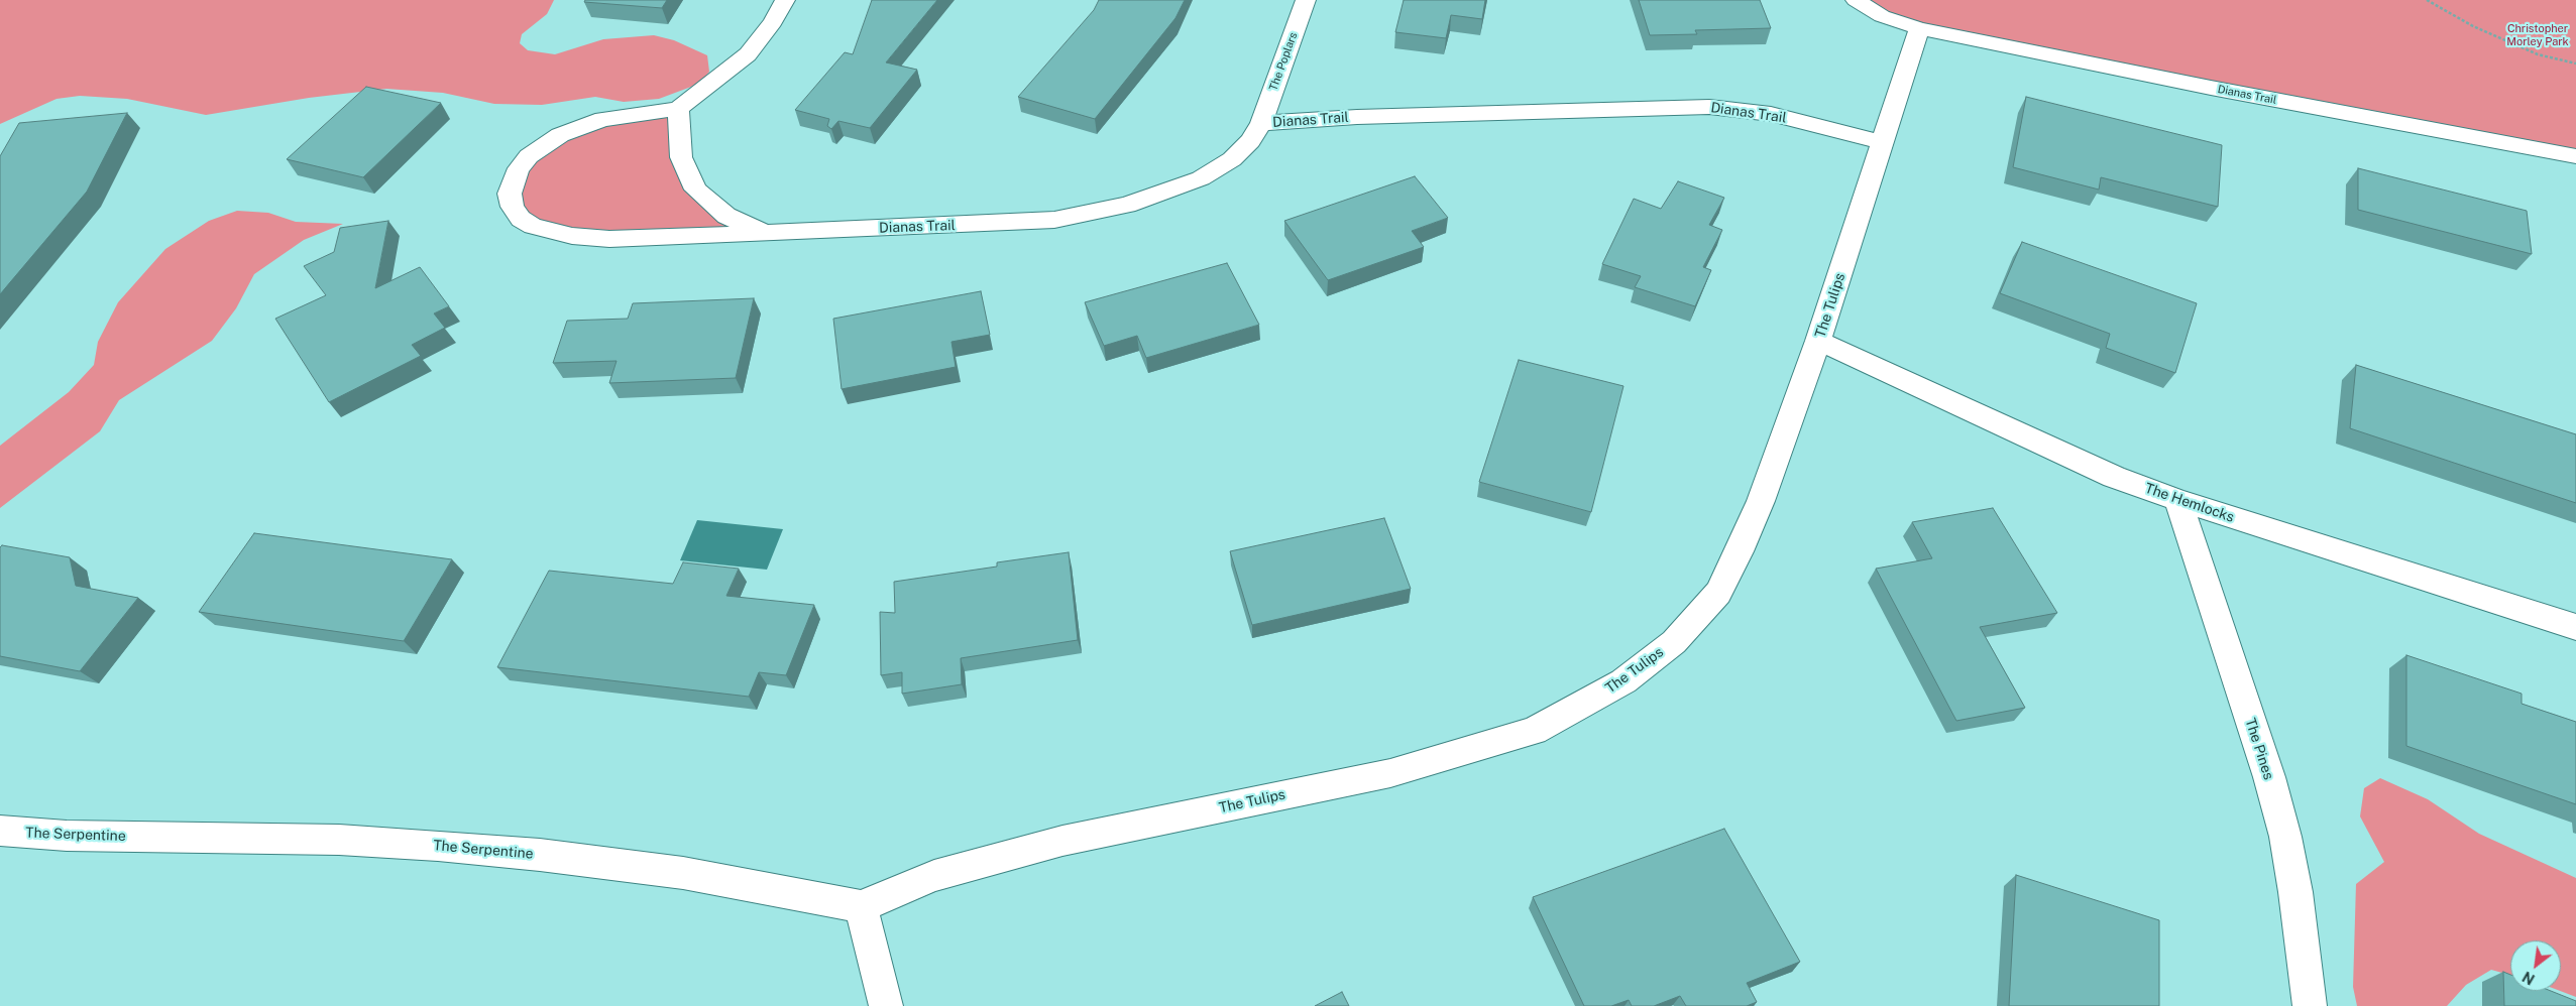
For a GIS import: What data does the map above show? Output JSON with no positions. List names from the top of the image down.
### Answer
{
  "streets": {
    "street": [
      "The Poplars",
      "Dianas Trail",
      "The Tulips",
      "The Hemlocks",
      "The Pines",
      "The Serpentine"
    ]
  },
  "crossings": [
    ["The Poplars", "Dianas Trail"],
    ["Dianas Trail", "The Tulips"],
    ["The Tulips", "The Hemlocks"],
    ["The Tulips", "The Serpentine"],
    ["The Hemlocks", "The Pines"]
  ],
  "parks": ["Christopher Morley Park"],
  "north": "bottom left"
}
